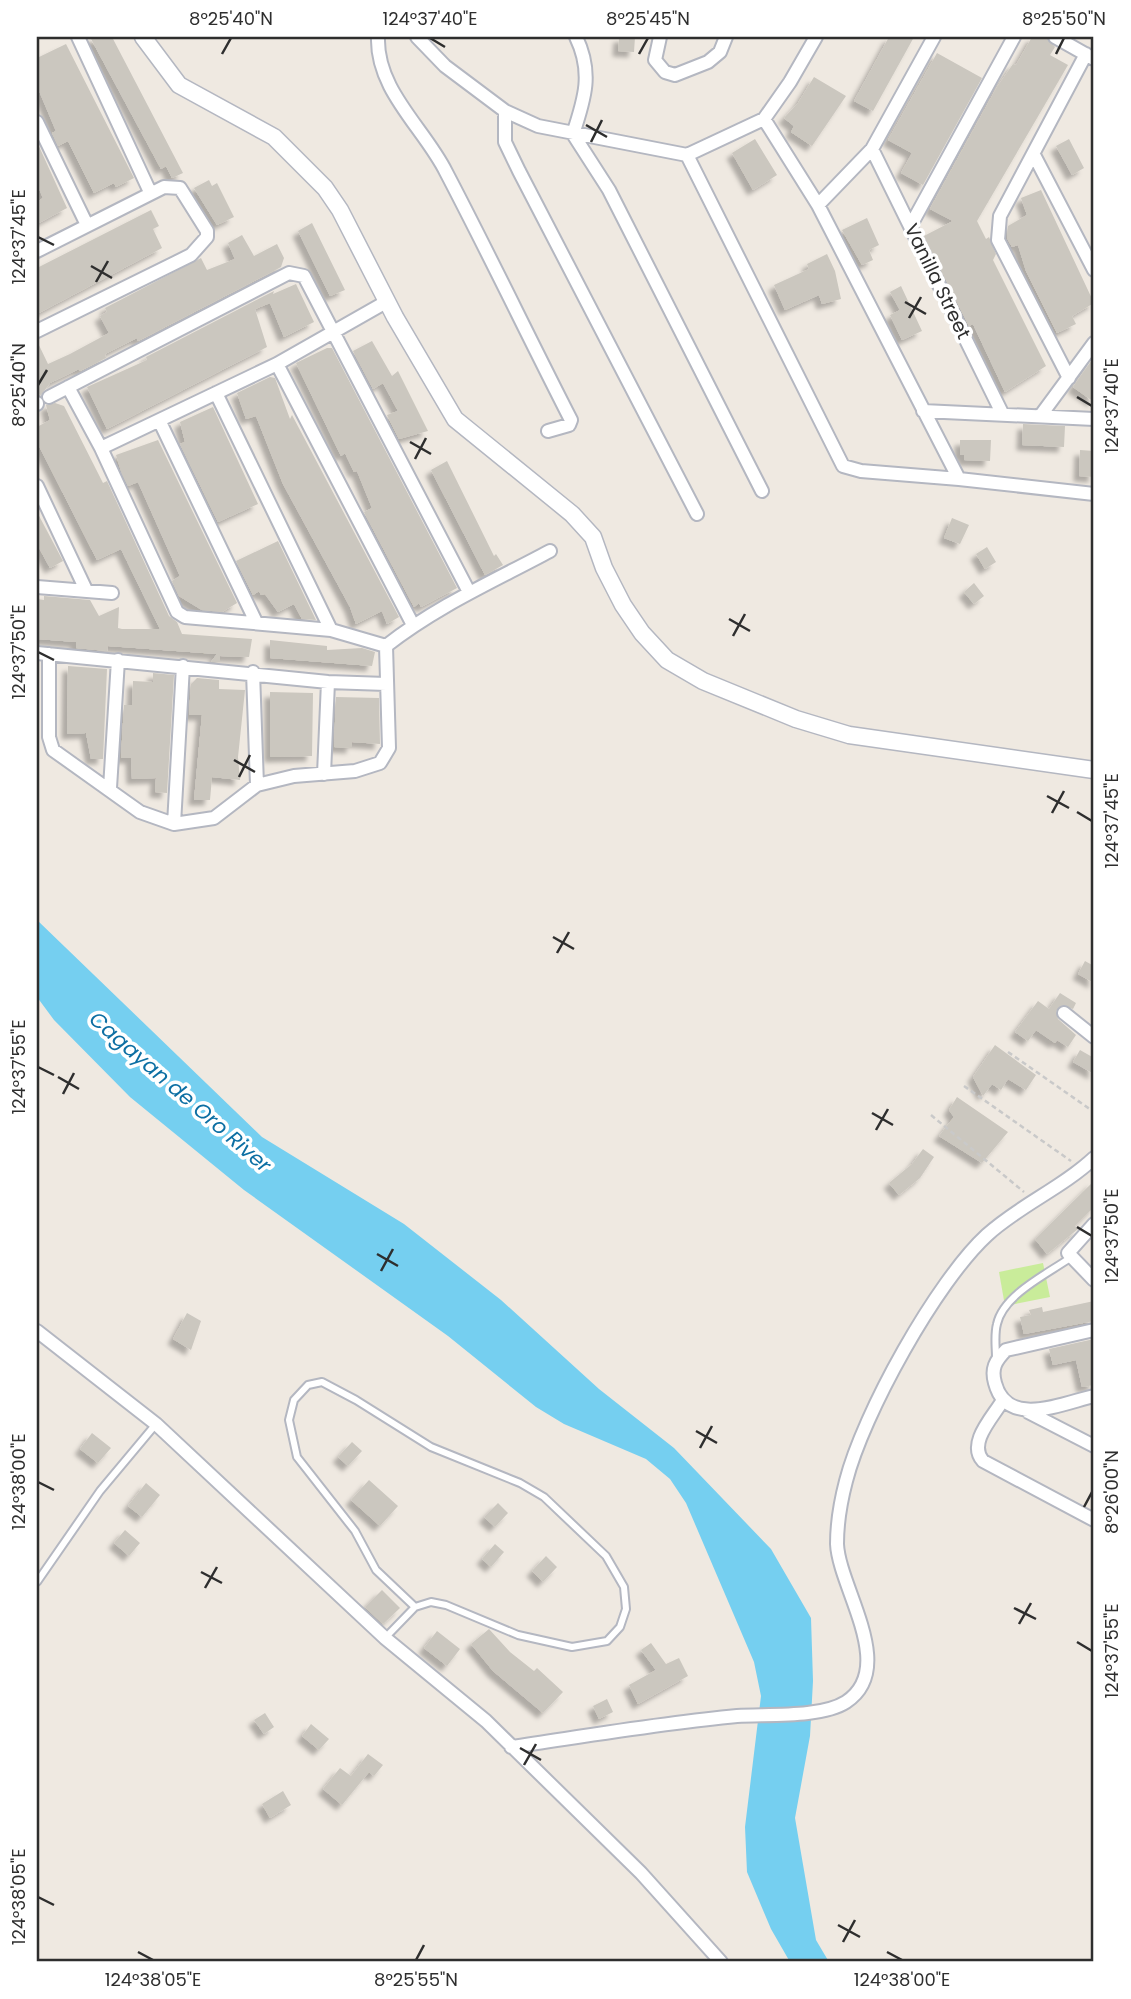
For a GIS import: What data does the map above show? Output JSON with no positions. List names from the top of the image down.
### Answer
{
  "streets": {
    "street": ["Vanilla Street"]
  },
  "water": ["Cagayan de Oro River"],
  "coordinates": [
    "8°25'40\"N",
    "124°37'40\"E",
    "8°25'45\"N",
    "8°25'50\"N",
    "124°37'45\"E",
    "124°37'50\"E",
    "124°37'55\"E",
    "124°38'00\"E",
    "8°26'00\"N",
    "124°38'05\"E",
    "8°25'55\"N"
  ]
}
